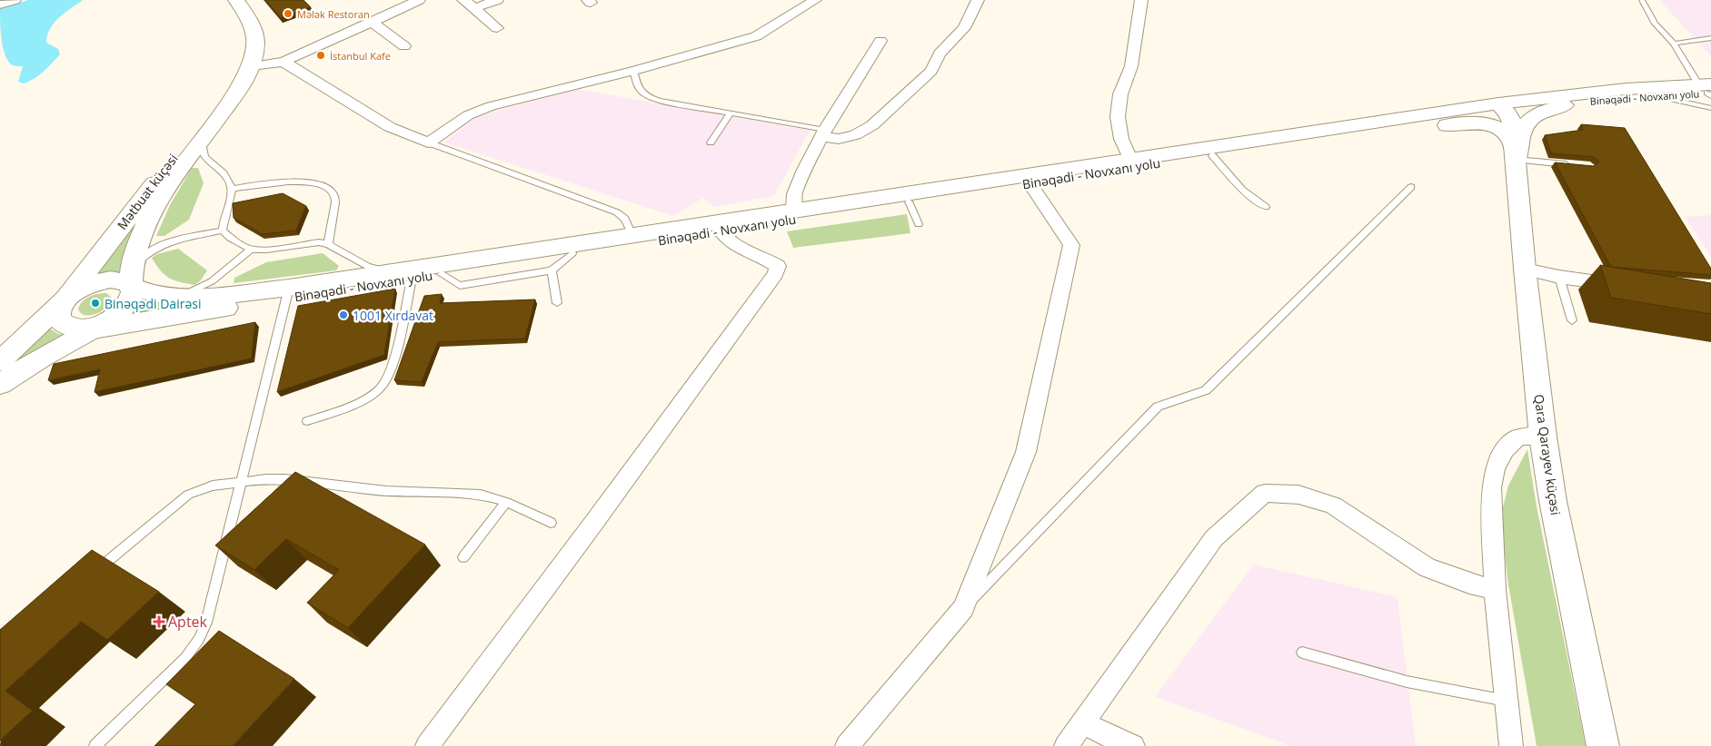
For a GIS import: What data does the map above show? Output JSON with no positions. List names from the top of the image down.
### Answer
{
  "streets": {
    "main road": ["Binəqədi - Novxanı yolu", "Mətbuat küçəsi", "Qara Qarayev küçəsi"]
  },
  "crossings": [
    ["Binəqədi - Novxanı yolu", "Mətbuat küçəsi"]
  ],
  "places": {
    "other": [
      "Mələk Restoran",
      "İstanbul Kafe",
      "Binəqədi Dairəsi",
      "1001 Xırdavat"
    ],
    "health": ["Aptek"]
  }
}
